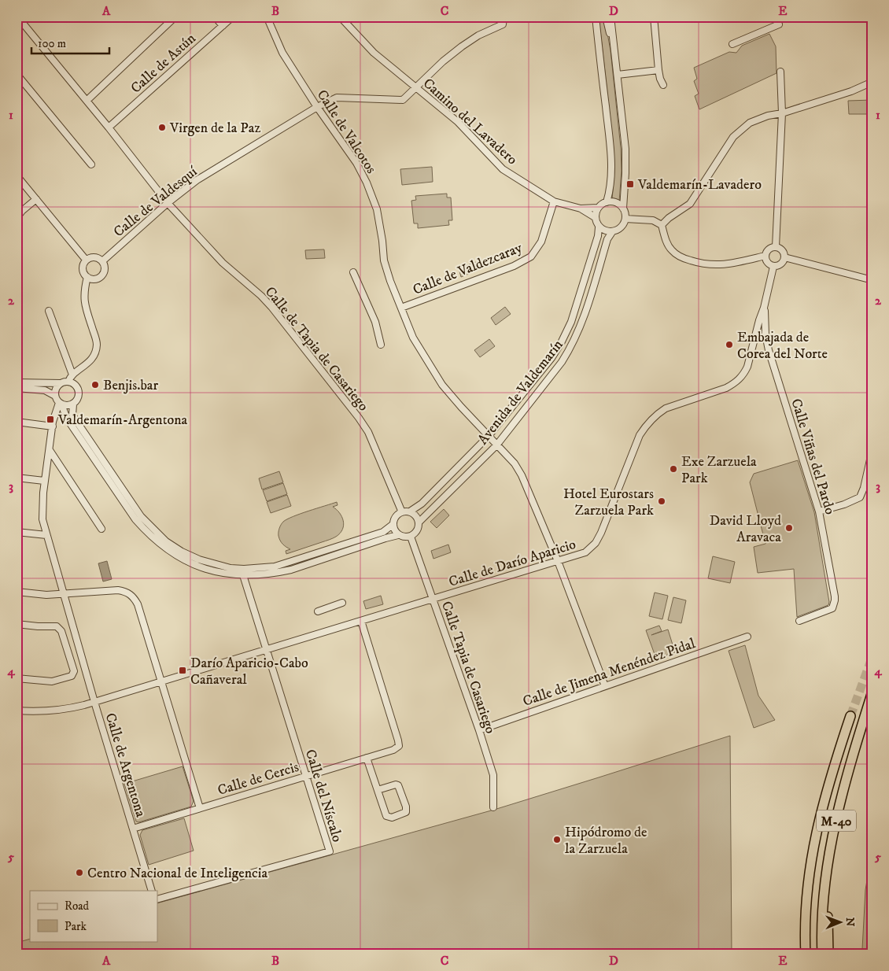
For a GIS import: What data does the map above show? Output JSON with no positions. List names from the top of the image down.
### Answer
{
  "streets": {
    "highway": ["M-40"],
    "street": [
      "Calle de Astún",
      "Camino del Lavadero",
      "Calle de Valcotos",
      "Calle de Valdesquí",
      "Calle de Valdezcaray",
      "Calle de Tapia de Casariego",
      "Avenida de Valdemarín",
      "Calle Viñas del Pardo",
      "Calle de Darío Aparicio",
      "Calle Tapia de Casariego",
      "Calle de Jimena Menéndez Pidal",
      "Calle de Argentona",
      "Calle de Cercis",
      "Calle del Níscalo"
    ]
  },
  "crossings": [
    ["Camino del Lavadero", "Calle de Valdesquí"],
    ["Camino del Lavadero", "Calle de Valdezcaray"],
    ["Camino del Lavadero", "Avenida de Valdemarín"],
    ["Calle de Valcotos", "Calle de Valdesquí"],
    ["Calle de Valcotos", "Calle de Valdezcaray"],
    ["Calle de Valcotos", "Avenida de Valdemarín"],
    ["Calle de Valcotos", "Calle de Darío Aparicio"],
    ["Calle de Valcotos", "Calle de Jimena Menéndez Pidal"],
    ["Calle de Valdesquí", "Calle de Tapia de Casariego"],
    ["Calle de Tapia de Casariego", "Avenida de Valdemarín"],
    ["Calle de Tapia de Casariego", "Calle Tapia de Casariego"],
    ["Avenida de Valdemarín", "Calle Tapia de Casariego"],
    ["Calle Viñas del Pardo", "Calle de Darío Aparicio"],
    ["Calle de Darío Aparicio", "Calle Tapia de Casariego"],
    ["Calle de Darío Aparicio", "Calle de Argentona"],
    ["Calle de Darío Aparicio", "Calle de Cercis"],
    ["Calle de Darío Aparicio", "Calle del Níscalo"],
    ["Calle Tapia de Casariego", "Calle de Jimena Menéndez Pidal"],
    ["Calle de Argentona", "Calle de Cercis"],
    ["Calle de Cercis", "Calle del Níscalo"]
  ],
  "places": {
    "other": [
      "Virgen de la Paz",
      "Embajada de Corea del Norte",
      "Benjis.bar",
      "Exe Zarzuela Park",
      "Hotel Eurostars Zarzuela Park",
      "David Lloyd Aravaca",
      "Hipódromo de la Zarzuela",
      "Centro Nacional de Inteligencia"
    ],
    "transit": ["Valdemarín-Lavadero", "Valdemarín-Argentona", "Darío Aparicio-Cabo Cañaveral"]
  },
  "legend": ["Road", "Park"],
  "scale_bar": "100 m",
  "north": "right",
  "grid": {
    "columns": [
      "A",
      "B",
      "C",
      "D",
      "E"
    ],
    "rows": [
      "1",
      "2",
      "3",
      "4",
      "5"
    ]
  }
}
